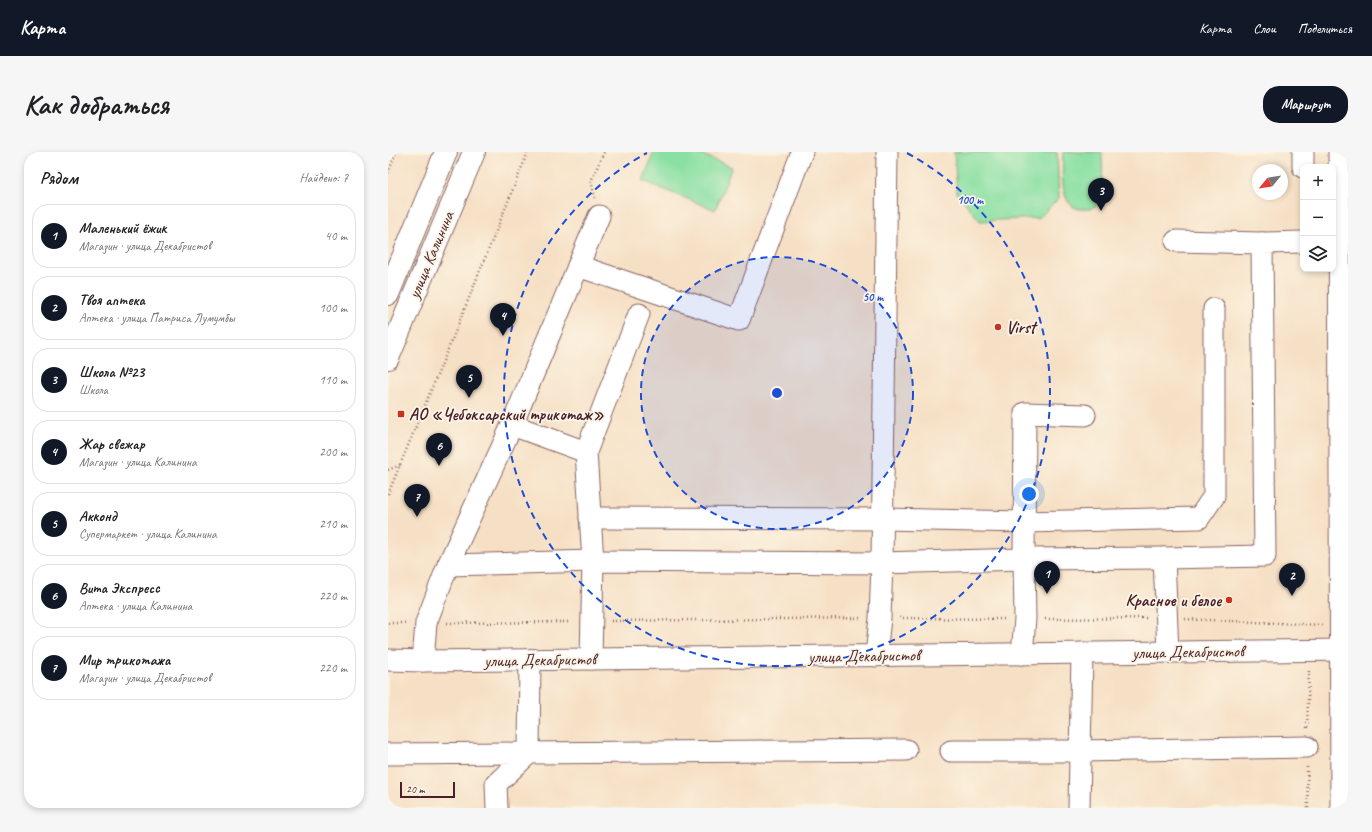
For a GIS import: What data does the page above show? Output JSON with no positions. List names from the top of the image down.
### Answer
{
  "streets": {
    "main road": ["улица Калинина"],
    "street": ["улица Декабристов"]
  },
  "places": {
    "other": ["Virst", "Красное и белое"],
    "transit": ["АО «Чебоксарский трикотаж»"]
  },
  "scale_bar": "20 m",
  "north": "bottom left",
  "page": {
    "header": "Карта",
    "nav": ["Карта", "Слои", "Поделиться"],
    "buttons": "Маршрут",
    "title": "Как добраться",
    "heading": ["Рядом", "Найдено: 7"],
    "map_buttons": ["+", "−"],
    "pins": [
      "3",
      "4",
      "5",
      "6",
      "7",
      "1",
      "2"
    ],
    "list": [
      {
        "mark": "1",
        "name": "Маленький ёжик",
        "note": "Магазин · улица Декабристов",
        "value": "40 m"
      },
      {
        "mark": "2",
        "name": "Твоя аптека",
        "note": "Аптека · улица Патриса Лумумбы",
        "value": "100 m"
      },
      {
        "mark": "3",
        "name": "Школа №23",
        "note": "Школа",
        "value": "110 m"
      },
      {
        "mark": "4",
        "name": "Жар свежар",
        "note": "Магазин · улица Калинина",
        "value": "200 m"
      },
      {
        "mark": "5",
        "name": "Акконд",
        "note": "Супермаркет · улица Калинина",
        "value": "210 m"
      },
      {
        "mark": "6",
        "name": "Вита Экспресс",
        "note": "Аптека · улица Калинина",
        "value": "220 m"
      },
      {
        "mark": "7",
        "name": "Мир трикотажа",
        "note": "Магазин · улица Декабристов",
        "value": "220 m"
      }
    ],
    "scale": "20 m"
  },
  "rings": ["100 m", "50 m"]
}
